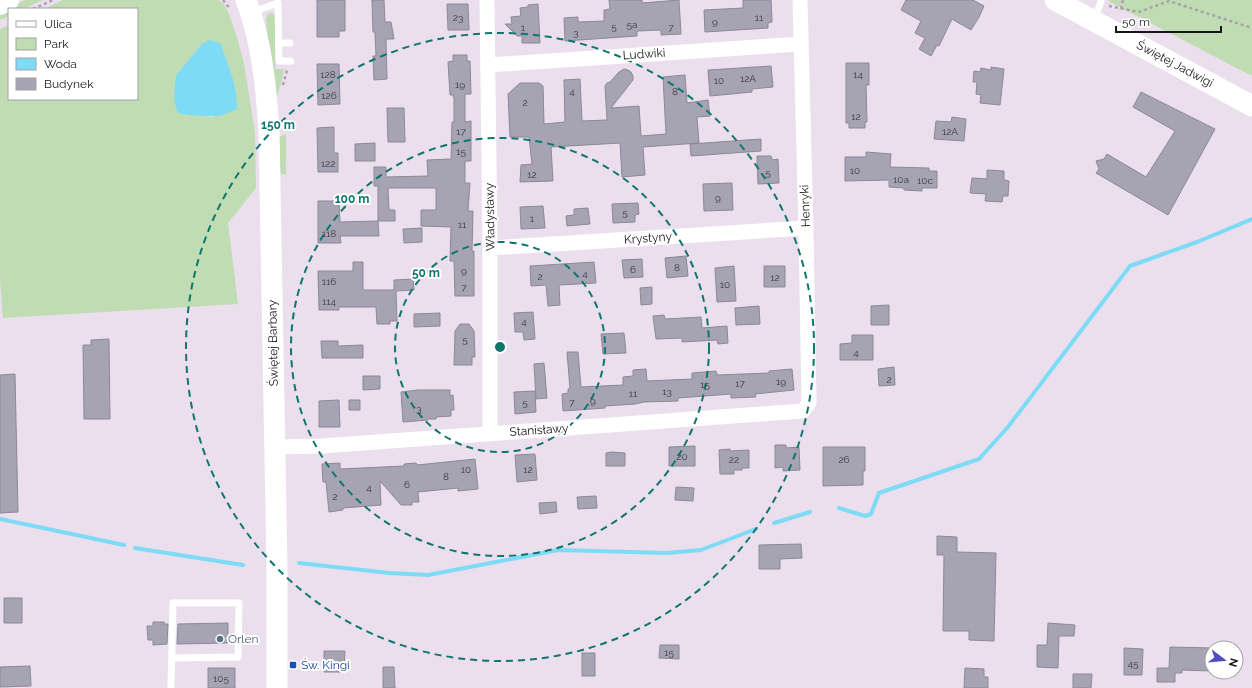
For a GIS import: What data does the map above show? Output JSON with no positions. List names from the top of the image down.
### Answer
{
  "streets": {
    "street": [
      "Ludwiki",
      "Świętej Jadwigi",
      "Henryki",
      "Władysławy",
      "Krystyny",
      "Świętej Barbary",
      "Stanisławy"
    ]
  },
  "crossings": [
    ["Ludwiki", "Henryki"],
    ["Ludwiki", "Władysławy"],
    ["Henryki", "Krystyny"],
    ["Henryki", "Stanisławy"],
    ["Władysławy", "Krystyny"],
    ["Władysławy", "Stanisławy"],
    ["Świętej Barbary", "Stanisławy"]
  ],
  "places": {
    "other": ["Orlen"],
    "transit": ["Św. Kingi"]
  },
  "house_numbers": [
    "23",
    "11",
    "9",
    "5a",
    "5",
    "1",
    "7",
    "3",
    "128",
    "14",
    "12A",
    "10",
    "19",
    "4",
    "8",
    "126",
    "2",
    "12",
    "17",
    "12A",
    "15",
    "122",
    "10",
    "5",
    "12",
    "10a",
    "10c",
    "9",
    "5",
    "1",
    "11",
    "118",
    "8",
    "6",
    "9",
    "4",
    "2",
    "12",
    "116",
    "10",
    "7",
    "114",
    "4",
    "5",
    "4",
    "2",
    "19",
    "17",
    "15",
    "13",
    "11",
    "9",
    "5",
    "7",
    "3",
    "20",
    "22",
    "26",
    "10",
    "12",
    "8",
    "6",
    "4",
    "2",
    "15",
    "45",
    "105"
  ],
  "legend": [
    "Ulica",
    "Park",
    "Woda",
    "Budynek"
  ],
  "scale_bar": "50 m",
  "north": "right",
  "rings": ["150 m", "100 m", "50 m"]
}
